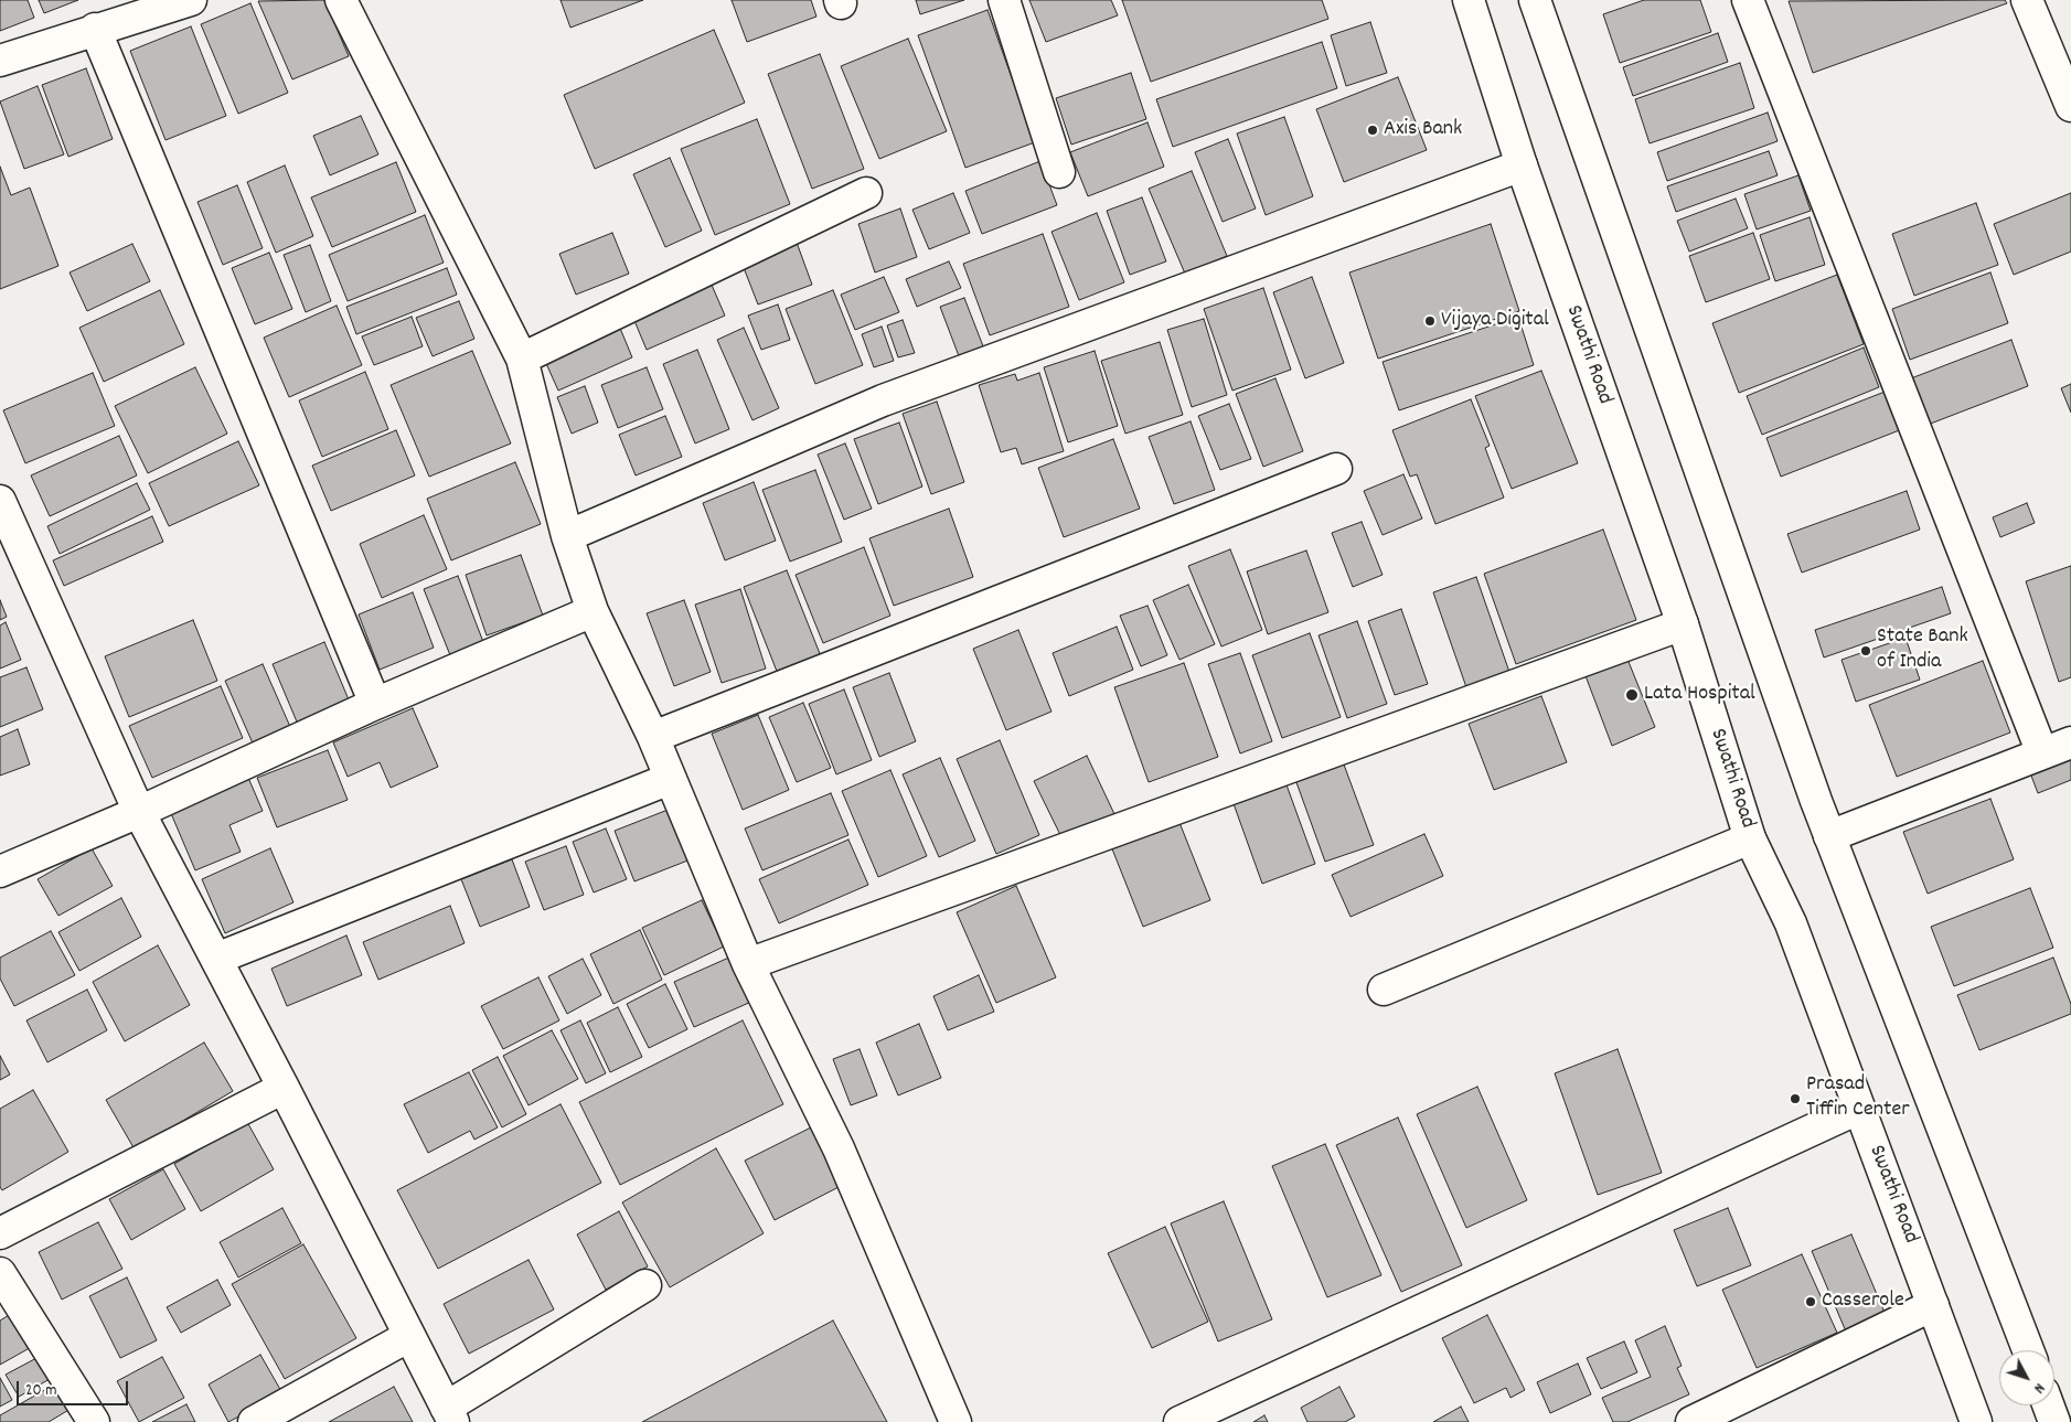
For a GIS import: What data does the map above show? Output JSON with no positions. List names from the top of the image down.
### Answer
{
  "streets": {
    "street": ["Swathi Road"]
  },
  "places": [
    "Axis Bank",
    "Vijaya Digital",
    "State Bank of India",
    "Lata Hospital",
    "Prasad Tiffin Center",
    "Casserole"
  ],
  "scale_bar": "20 m",
  "north": "bottom right"
}
